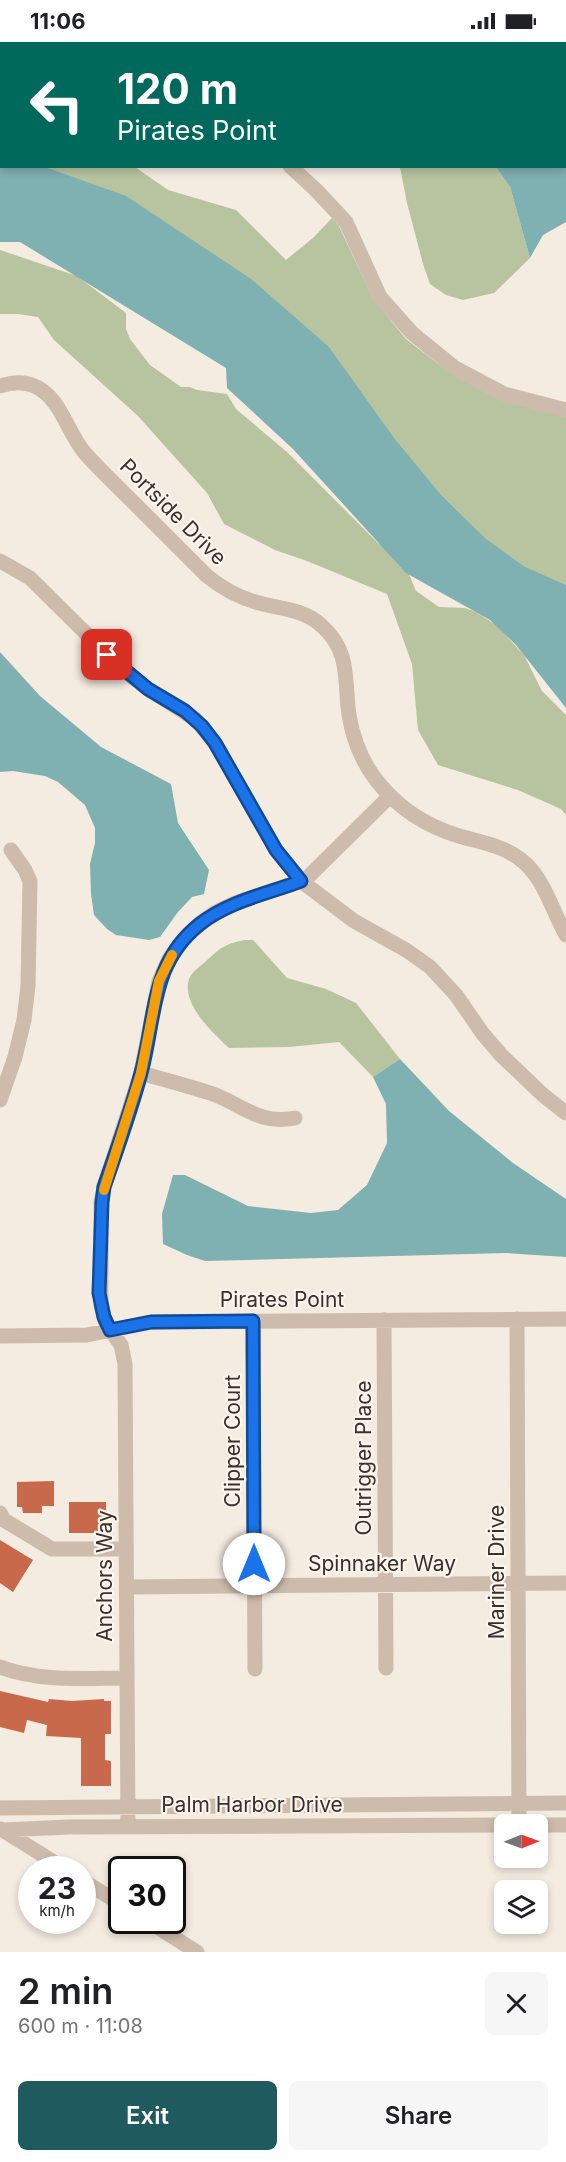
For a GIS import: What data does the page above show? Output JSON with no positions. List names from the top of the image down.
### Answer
{
  "streets": {
    "street": [
      "Portside Drive",
      "Pirates Point",
      "Clipper Court",
      "Outrigger Place",
      "Spinnaker Way",
      "Mariner Drive",
      "Anchors Way",
      "Palm Harbor Drive"
    ]
  },
  "crossings": [
    ["Pirates Point", "Clipper Court"],
    ["Pirates Point", "Outrigger Place"],
    ["Pirates Point", "Mariner Drive"],
    ["Pirates Point", "Anchors Way"],
    ["Clipper Court", "Spinnaker Way"],
    ["Outrigger Place", "Spinnaker Way"],
    ["Spinnaker Way", "Mariner Drive"],
    ["Spinnaker Way", "Anchors Way"],
    ["Anchors Way", "Palm Harbor Drive"]
  ],
  "north": "right",
  "page": {
    "status": "11:06",
    "turn": ["120 m", "Pirates Point"],
    "speed": "23 km/h",
    "limit": "30",
    "heading": ["2 min", "600 m · 11:08"],
    "buttons": ["Exit", "Share"]
  }
}
